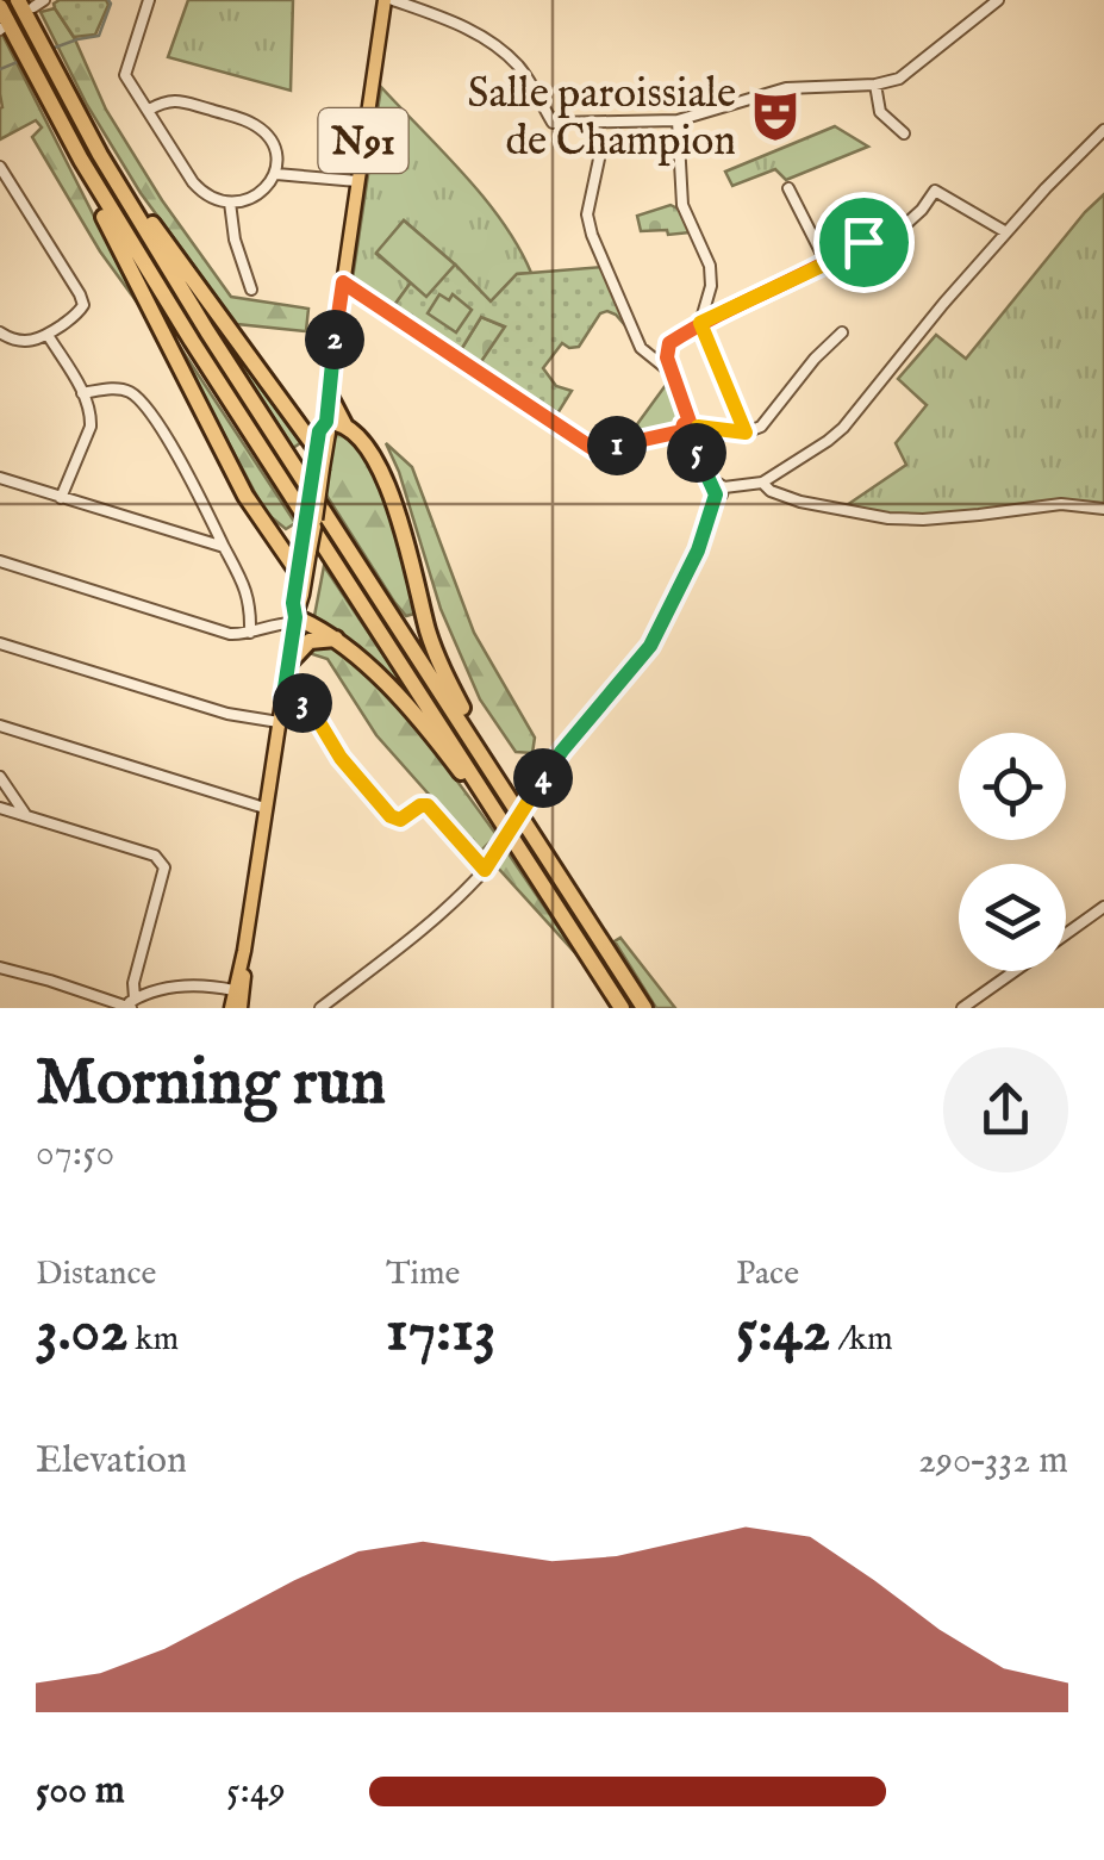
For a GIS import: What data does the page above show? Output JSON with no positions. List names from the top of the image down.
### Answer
{
  "streets": {
    "main road": ["N91"]
  },
  "places": {
    "theatre": ["Salle paroissiale de Champion"]
  },
  "page": {
    "pins": [
      "2",
      "1",
      "5",
      "3",
      "4"
    ],
    "heading": ["Morning run", "07:50"],
    "stats": [
      ["Distance", "3.02 km"],
      ["Time", "17:13"],
      ["Pace", "5:42 /km"]
    ],
    "chart": ["Elevation", "290–332 m"],
    "list": [
      {
        "name": "500 m",
        "note": "5:49"
      }
    ]
  }
}
